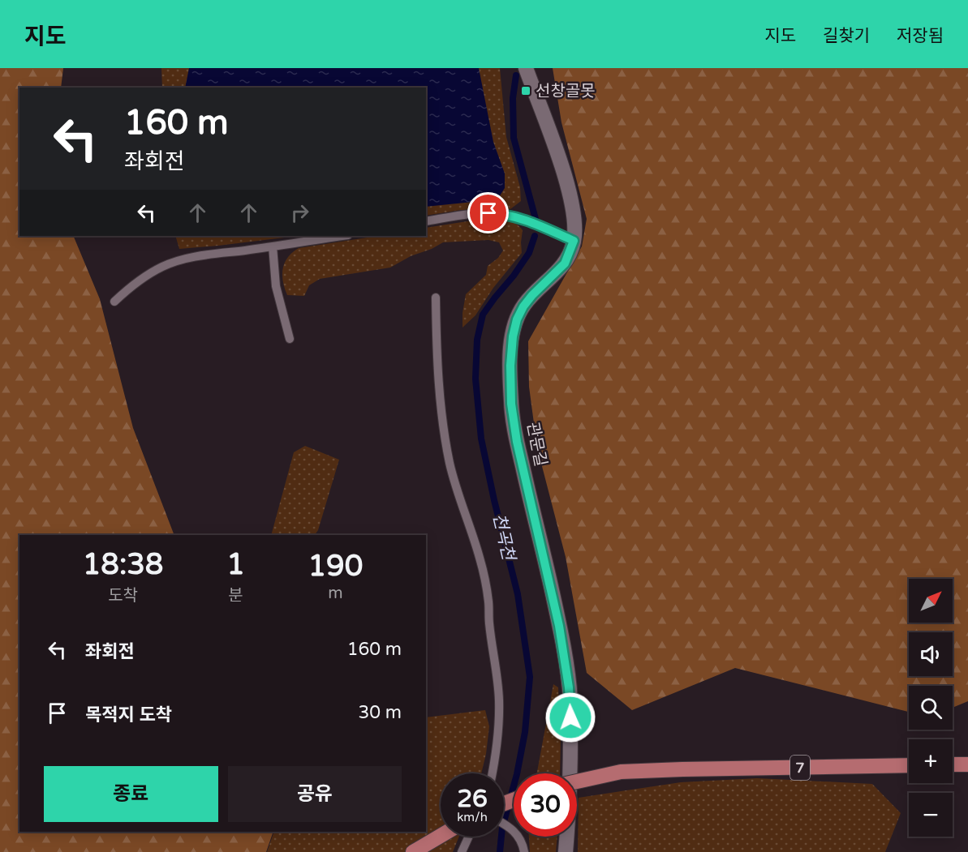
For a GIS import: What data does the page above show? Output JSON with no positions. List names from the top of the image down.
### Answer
{
  "streets": {
    "highway": ["7"],
    "street": ["관문길"]
  },
  "water": ["천곡천"],
  "places": {
    "transit": ["선창골못"]
  },
  "north": "top right",
  "page": {
    "header": "지도",
    "nav": ["지도", "길찾기", "저장됨"],
    "turn": ["160 m", "좌회전"],
    "eta": [
      "18:38",
      "도착",
      "1",
      "분",
      "190",
      "m"
    ],
    "map_buttons": ["+", "−"],
    "list": [
      {
        "name": "좌회전",
        "value": "160 m"
      },
      {
        "name": "목적지 도착",
        "value": "30 m"
      }
    ],
    "buttons": ["종료", "공유"],
    "speed": "26 km/h",
    "limit": "30"
  }
}
